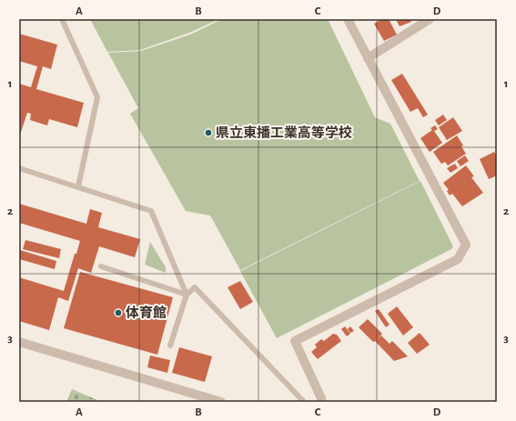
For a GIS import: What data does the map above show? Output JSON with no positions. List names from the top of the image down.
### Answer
{
  "places": ["県立東播工業高等学校", "体育館"],
  "grid": {
    "columns": [
      "A",
      "B",
      "C",
      "D"
    ],
    "rows": ["1", "2", "3"]
  }
}
